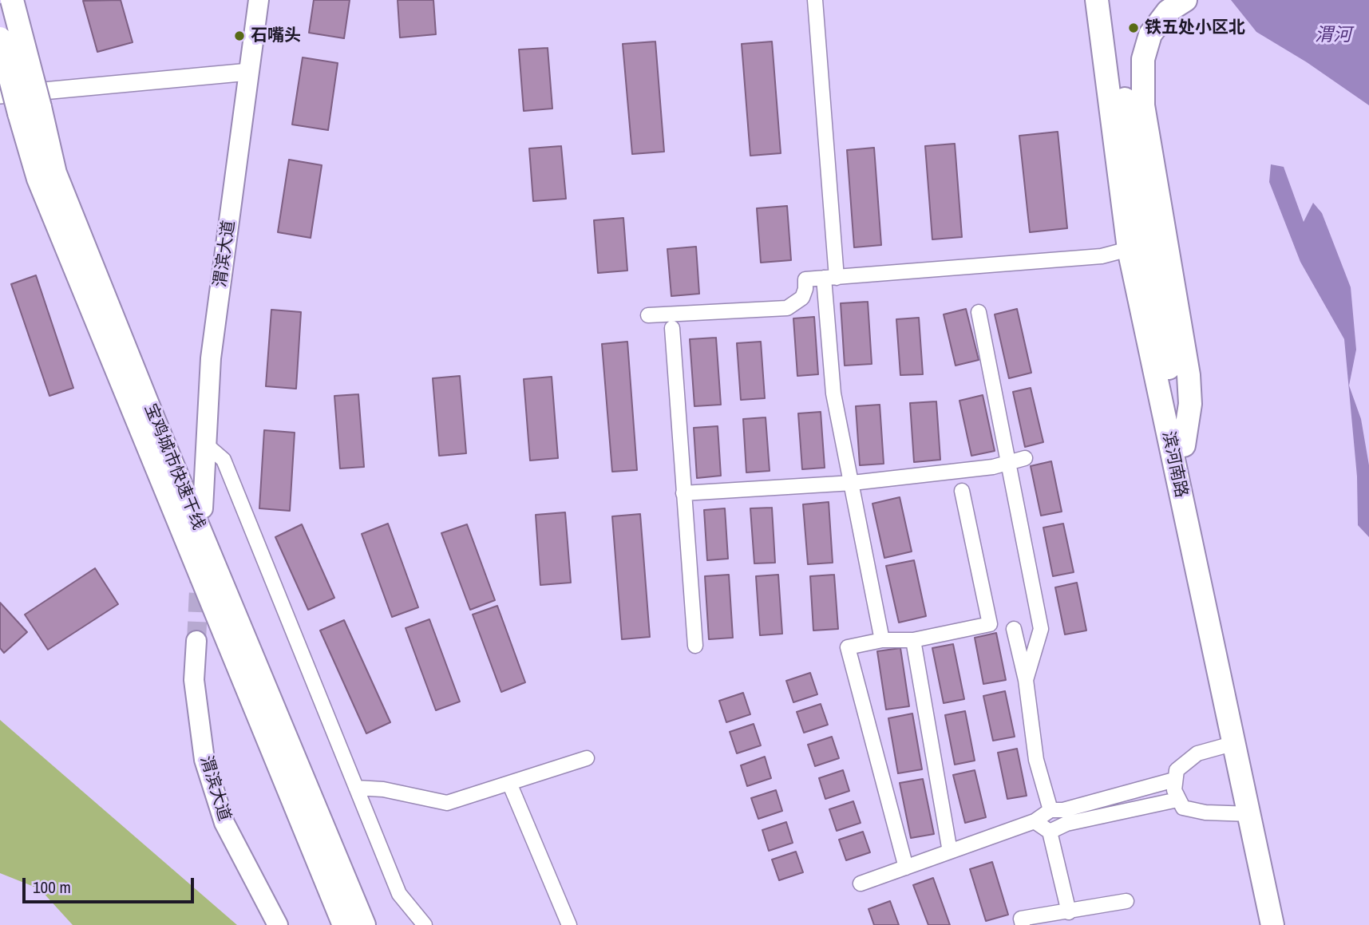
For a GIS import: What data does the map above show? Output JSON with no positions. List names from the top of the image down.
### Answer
{
  "streets": {
    "highway": ["滨河南路", "宝鸡城市快速干线"],
    "main road": ["渭滨大道"]
  },
  "water": ["渭河"],
  "places": ["铁五处小区北", "石嘴头"],
  "scale_bar": "100 m"
}
